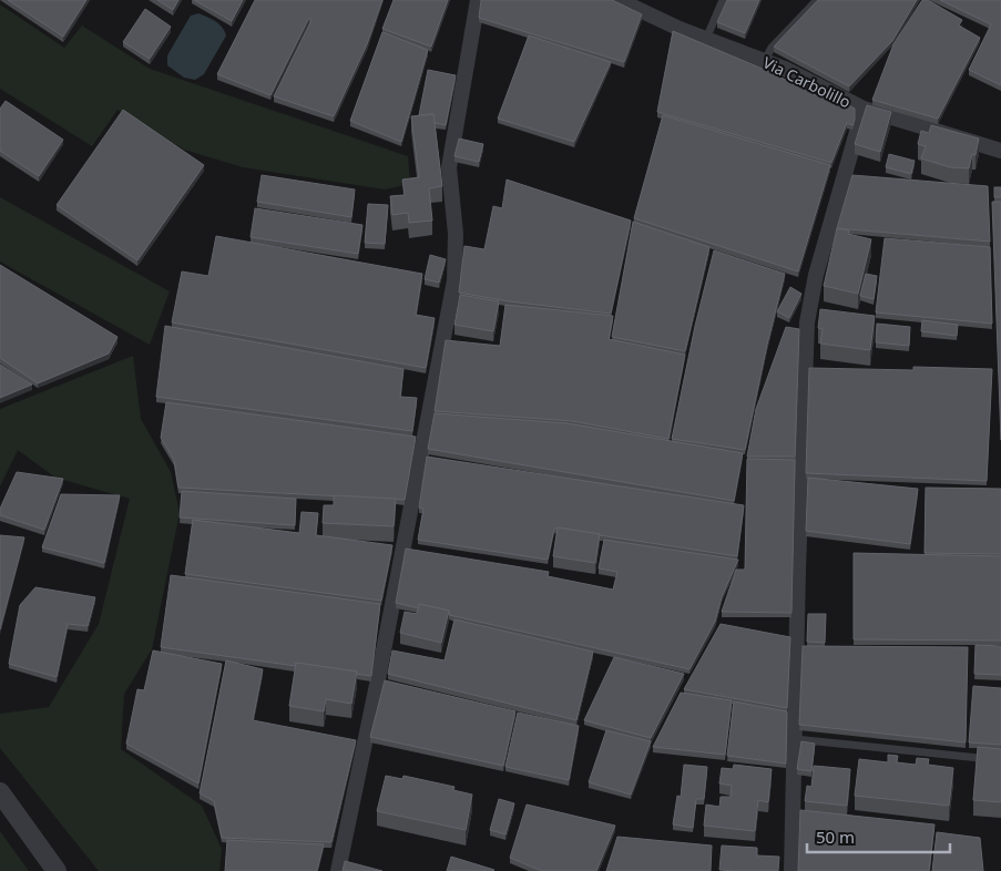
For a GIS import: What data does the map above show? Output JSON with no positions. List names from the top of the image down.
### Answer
{
  "streets": {
    "street": ["Via Carbolillo"]
  },
  "scale_bar": "50 m"
}
